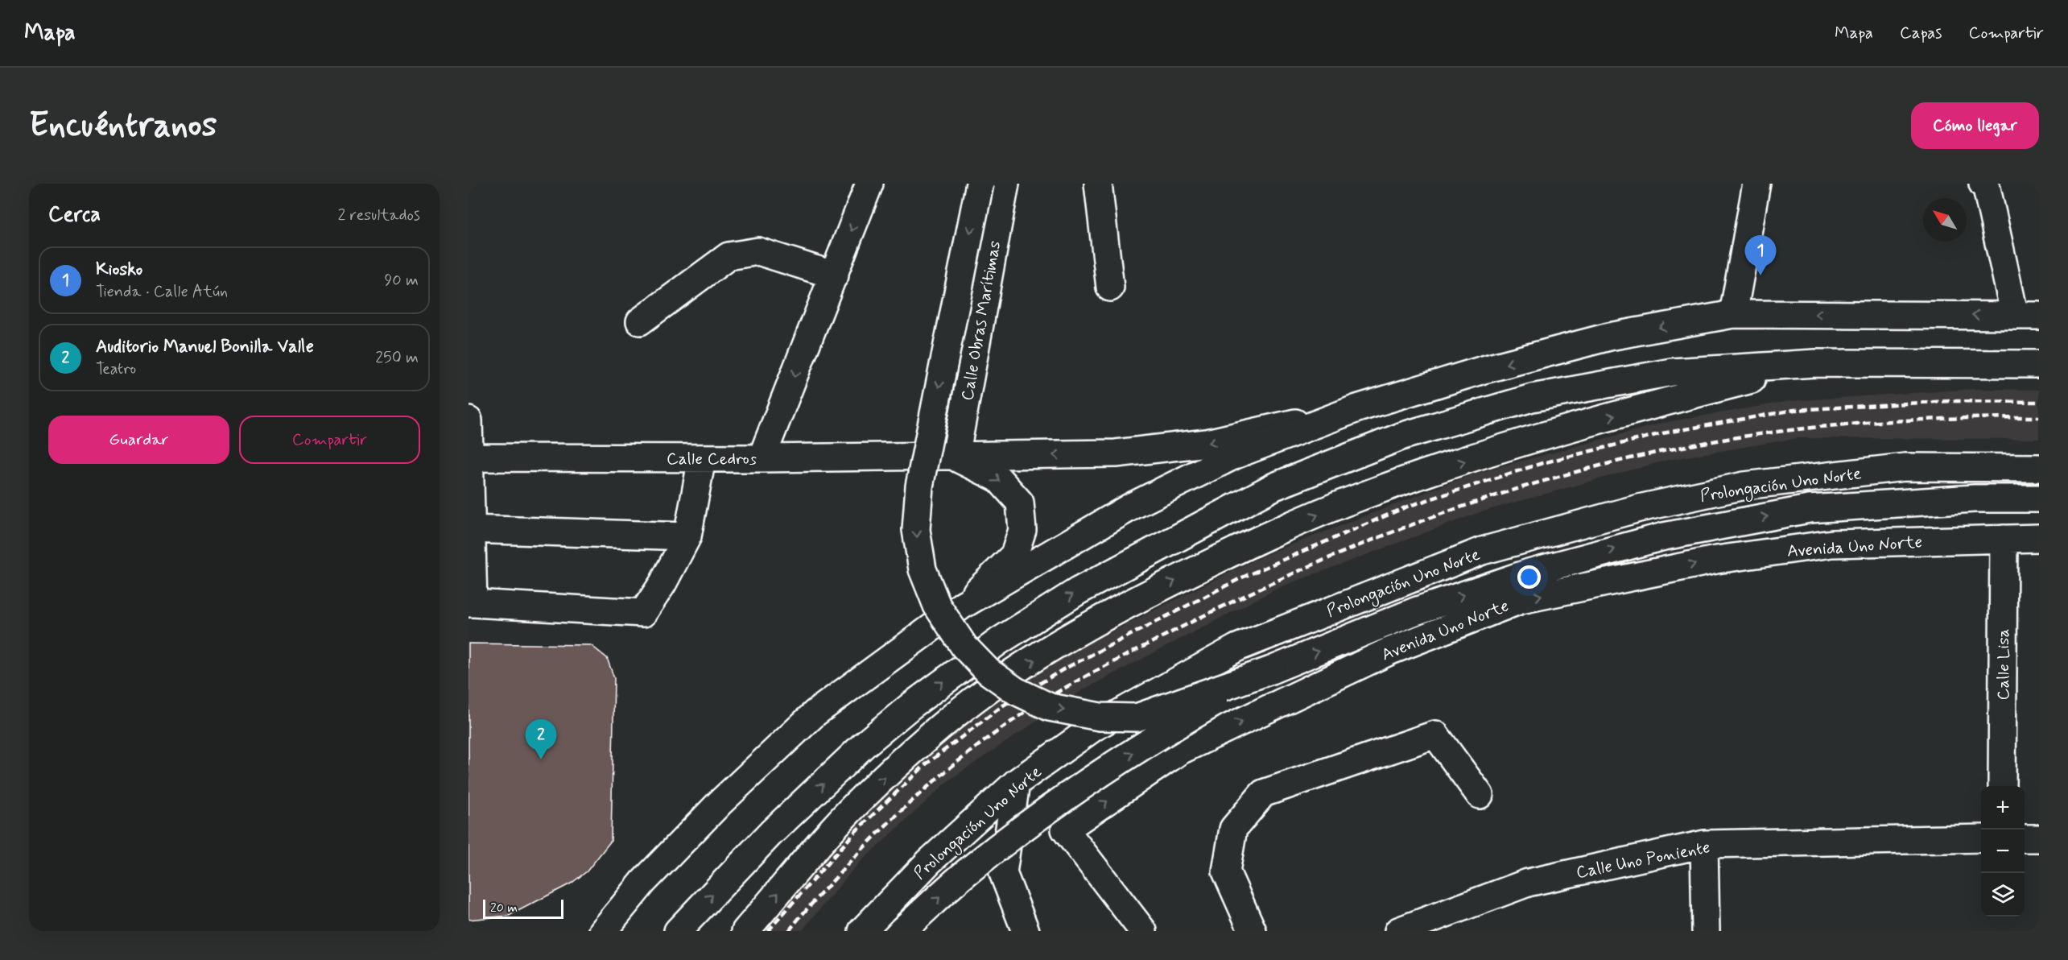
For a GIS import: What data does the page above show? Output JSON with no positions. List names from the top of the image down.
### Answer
{
  "streets": {
    "street": [
      "Calle Obras Marítimas",
      "Calle Cedros",
      "Prolongación Uno Norte",
      "Avenida Uno Norte",
      "Calle Lisa",
      "Calle Uno Poniente"
    ]
  },
  "crossings": [
    ["Calle Obras Marítimas", "Calle Cedros"],
    ["Avenida Uno Norte", "Calle Lisa"]
  ],
  "scale_bar": "20 m",
  "north": "top left",
  "page": {
    "header": "Mapa",
    "nav": ["Mapa", "Capas", "Compartir"],
    "buttons": [
      "Cómo llegar",
      ["Guardar", "Compartir"]
    ],
    "title": "Encuéntranos",
    "heading": ["Cerca", "2 resultados"],
    "pins": ["1", "2"],
    "list": [
      {
        "mark": "1",
        "name": "Kiosko",
        "note": "Tienda · Calle Atún",
        "value": "90 m"
      },
      {
        "mark": "2",
        "name": "Auditorio Manuel Bonilla Valle",
        "note": "Teatro",
        "value": "250 m"
      }
    ],
    "map_buttons": ["+", "−"],
    "scale": "20 m"
  }
}
